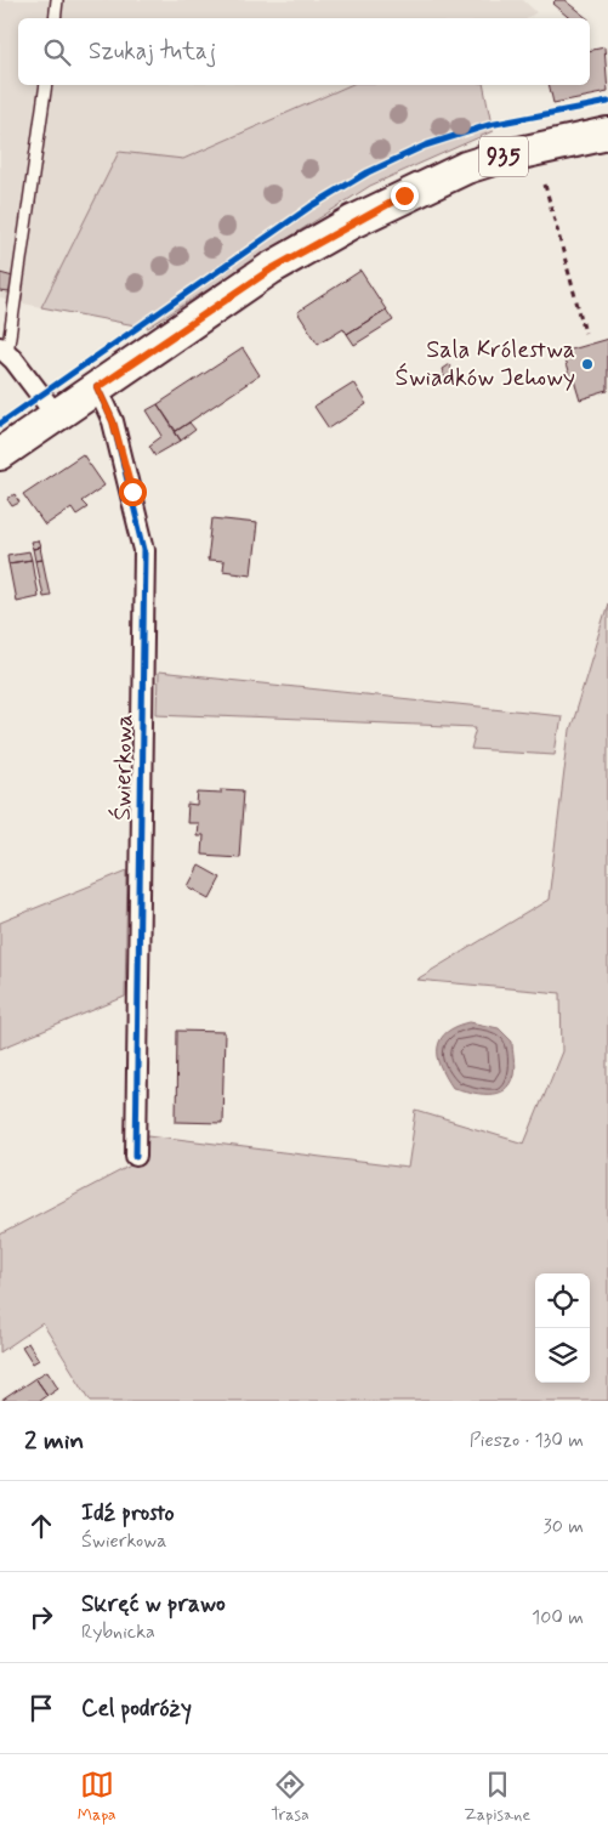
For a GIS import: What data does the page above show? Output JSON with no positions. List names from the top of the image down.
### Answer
{
  "streets": {
    "main road": ["935"],
    "street": ["Świerkowa"]
  },
  "crossings": [
    ["935", "Świerkowa"]
  ],
  "places": ["Sala Królestwa Świadków Jehowy"],
  "page": {
    "search": "Szukaj tutaj",
    "heading": ["2 min", "Pieszo · 130 m"],
    "list": [
      ["Idź prosto", "Świerkowa", "30 m"],
      ["Skręć w prawo", "Rybnicka", "100 m"],
      "Cel podróży"
    ],
    "nav": ["Mapa", "Trasa", "Zapisane"]
  }
}
